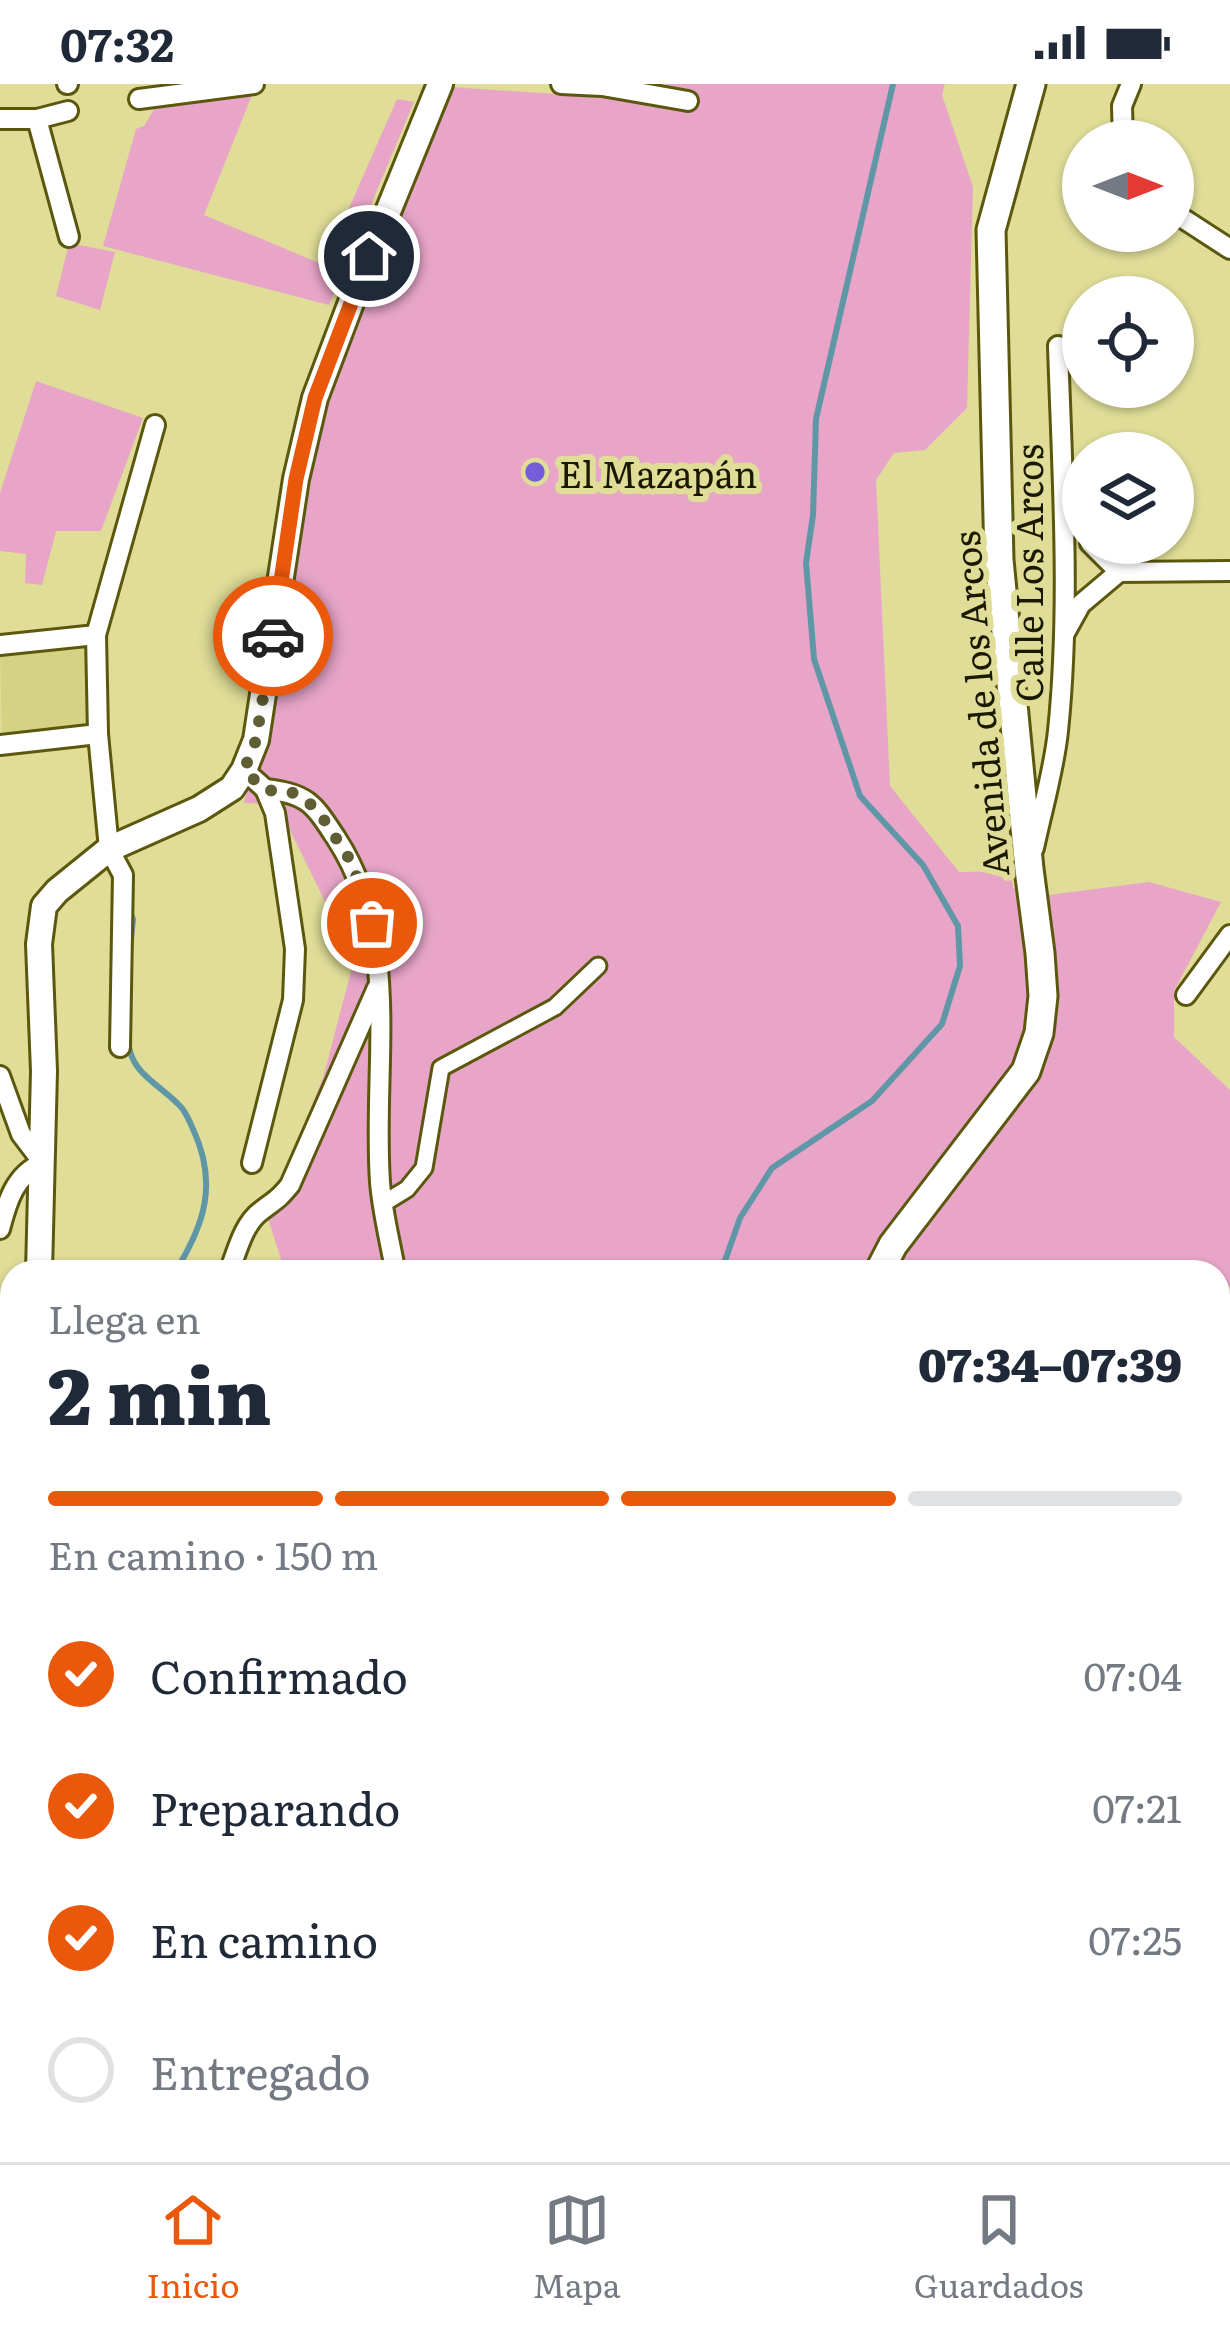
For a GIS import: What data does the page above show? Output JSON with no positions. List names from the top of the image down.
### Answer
{
  "streets": {
    "main road": ["Avenida de los Arcos"],
    "street": ["Calle Los Arcos"]
  },
  "crossings": [
    ["Calle Los Arcos", "Avenida de los Arcos"]
  ],
  "places": ["El Mazapán"],
  "north": "right",
  "page": {
    "status": "07:32",
    "heading": ["2 min", "Llega en", "07:34–07:39"],
    "bar": "En camino · 150 m",
    "list": [
      ["Confirmado", "07:04"],
      ["Preparando", "07:21"],
      ["En camino", "07:25"],
      "Entregado"
    ],
    "tabs": ["Inicio", "Mapa", "Guardados"]
  }
}
